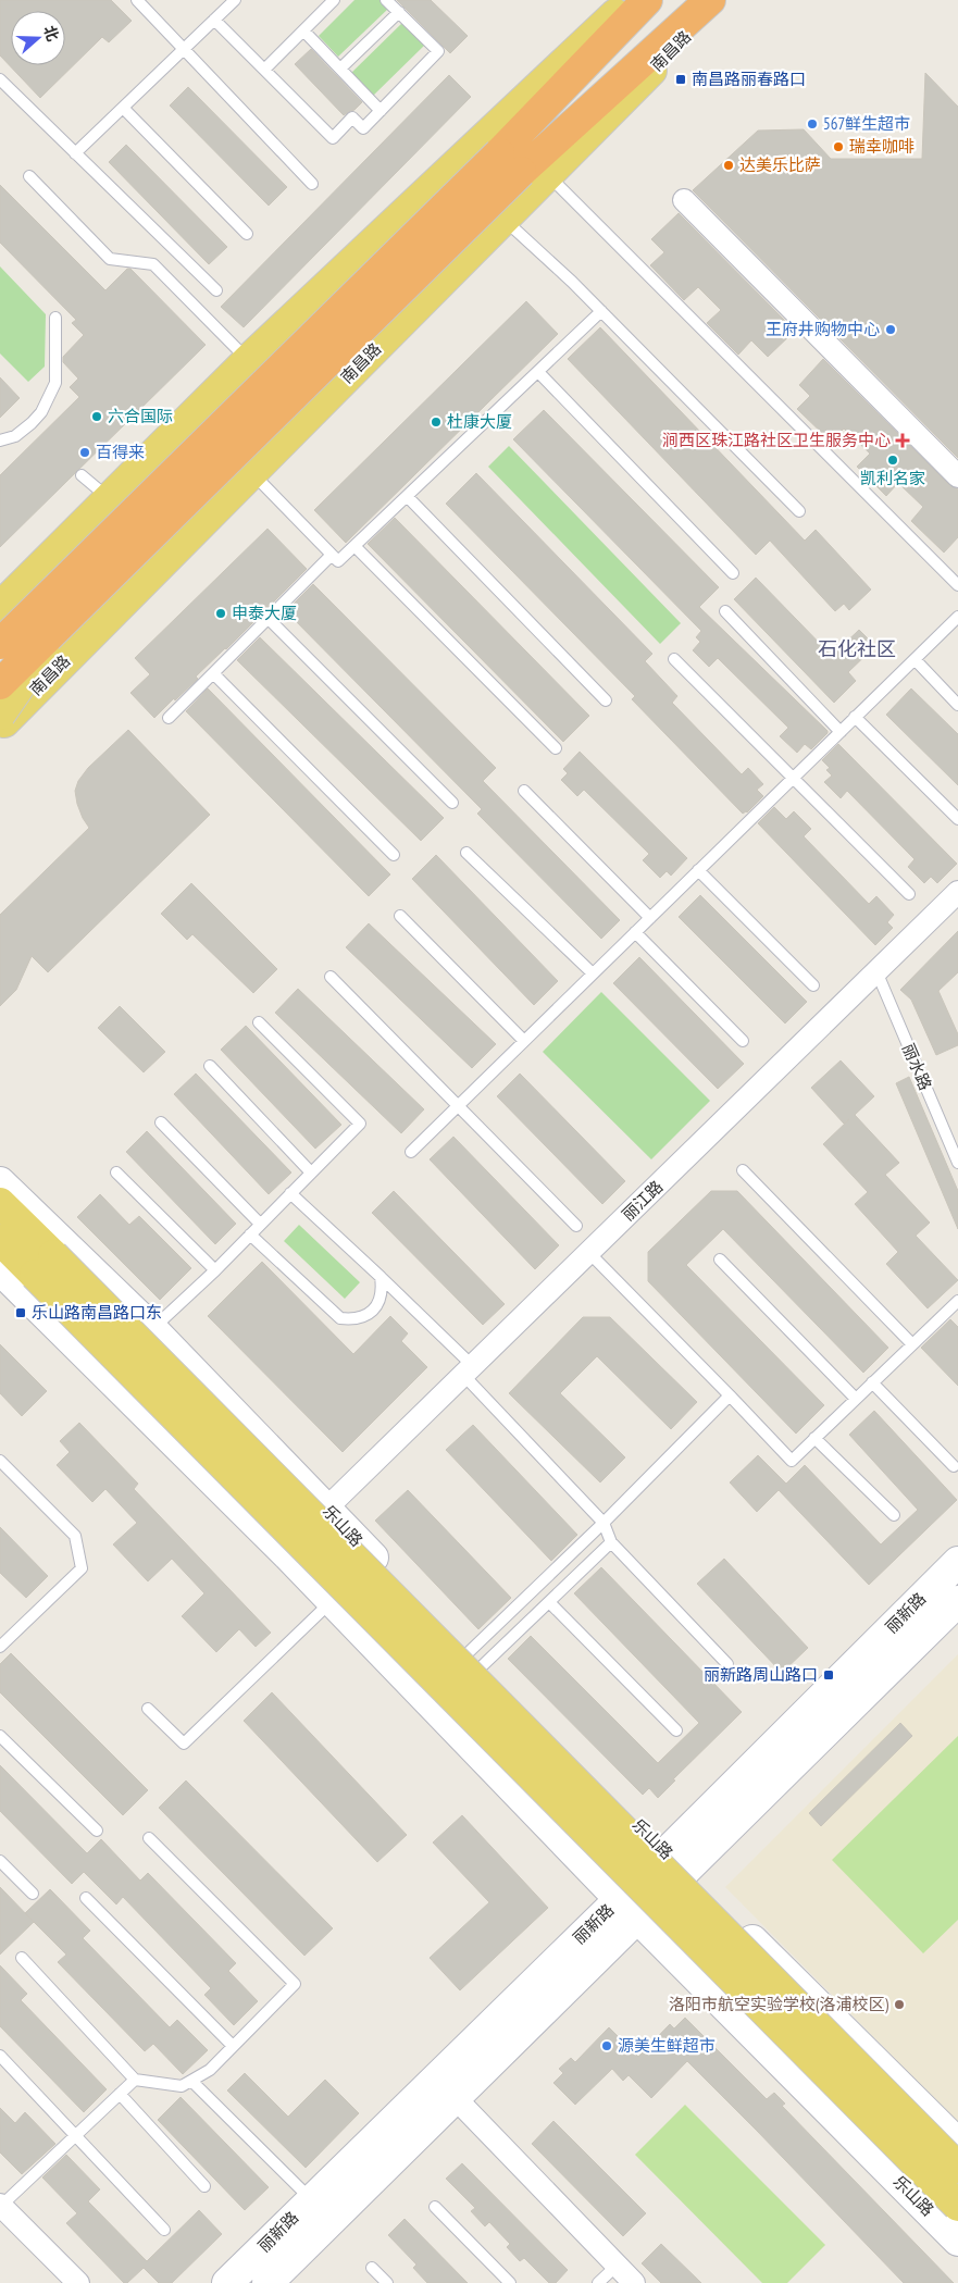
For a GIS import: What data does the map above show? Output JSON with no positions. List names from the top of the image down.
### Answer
{
  "streets": {
    "highway": ["南昌路"],
    "main road": ["乐山路", "丽新路"],
    "street": ["丽江路"],
    "lane": ["丽水路"]
  },
  "crossings": [
    ["丽水路", "丽江路"],
    ["丽江路", "乐山路"],
    ["乐山路", "丽新路"]
  ],
  "districts": ["石化社区"],
  "places": {
    "transit": ["南昌路丽春路口", "乐山路南昌路口东", "丽新路周山路口"],
    "other": [
      "567鲜生超市",
      "瑞幸咖啡",
      "达美乐比萨",
      "王府井购物中心",
      "六合国际",
      "杜康大厦",
      "百得来",
      "凯利名家",
      "申泰大厦",
      "洛阳市航空实验学校(洛浦校区)",
      "源美生鲜超市"
    ],
    "health": ["涧西区珠江路社区卫生服务中心"]
  },
  "north": "right"
}
